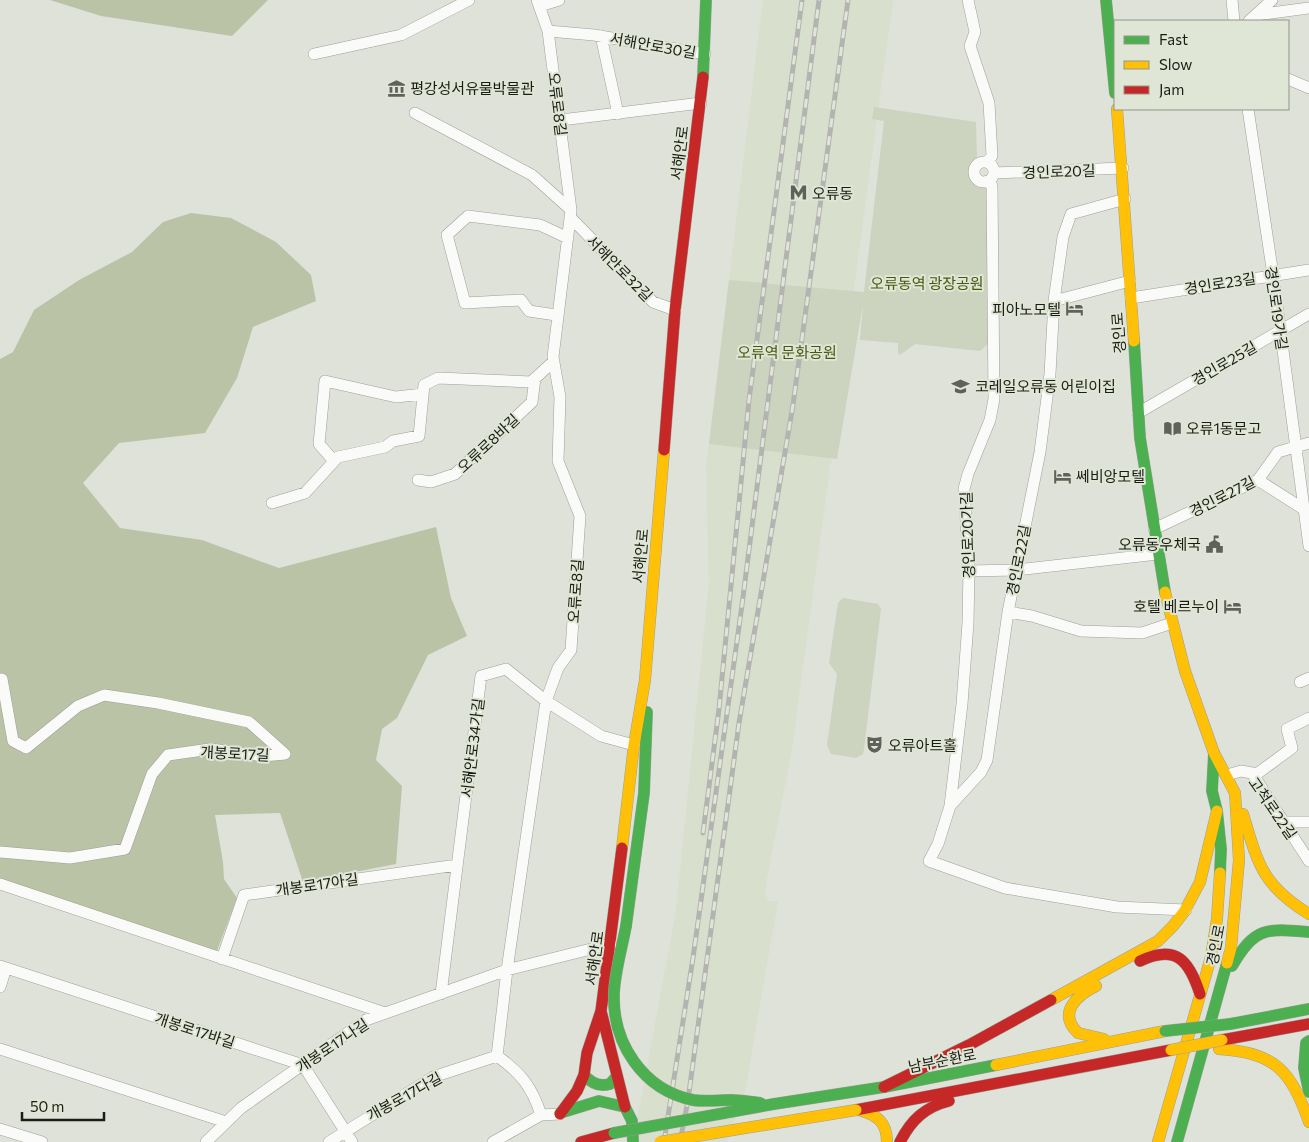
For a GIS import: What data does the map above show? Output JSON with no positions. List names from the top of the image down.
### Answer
{
  "streets": {
    "main road": ["서해안로", "경인로", "남부순환로"],
    "street": [
      "서해안로30길",
      "오류로8길",
      "경인로20길",
      "서해안로32길",
      "경인로23길",
      "경인로19가길",
      "경인로25길",
      "오류로8바길",
      "경인로27길",
      "경인로20가길",
      "경인로22길",
      "서해안로34가길",
      "개봉로17길",
      "고척로22길",
      "개봉로17아길",
      "개봉로17바길",
      "개봉로17나길",
      "개봉로17다길"
    ]
  },
  "crossings": [
    ["서해안로30길", "오류로8길"],
    ["서해안로30길", "서해안로"],
    ["오류로8길", "서해안로"],
    ["오류로8길", "서해안로32길"],
    ["오류로8길", "서해안로34가길"],
    ["오류로8길", "개봉로17나길"],
    ["서해안로", "서해안로32길"],
    ["서해안로", "서해안로34가길"],
    ["서해안로", "개봉로17나길"],
    ["경인로20길", "경인로"],
    ["경인로20길", "경인로20가길"],
    ["경인로23길", "경인로19가길"],
    ["경인로23길", "경인로"],
    ["경인로19가길", "경인로25길"],
    ["경인로19가길", "경인로27길"],
    ["경인로", "경인로25길"],
    ["경인로", "경인로27길"],
    ["경인로", "경인로22길"],
    ["경인로", "고척로22길"],
    ["경인로20가길", "경인로22길"],
    ["서해안로34가길", "개봉로17아길"],
    ["서해안로34가길", "개봉로17나길"],
    ["개봉로17바길", "개봉로17나길"]
  ],
  "parks": ["오류동역 광장공원", "오류역 문화공원"],
  "places": {
    "museum": ["평강성서유물박물관"],
    "metro station": ["오류동"],
    "hotel": ["피아노모텔", "쎄비앙모텔", "호텔 베르누이"],
    "school or university": ["코레일오류동 어린이집"],
    "library": ["오류1동문고"],
    "public building": ["오류동우체국"],
    "theatre": ["오류아트홀"]
  },
  "legend": ["Fast", "Slow", "Jam"],
  "scale_bar": "50 m"
}
